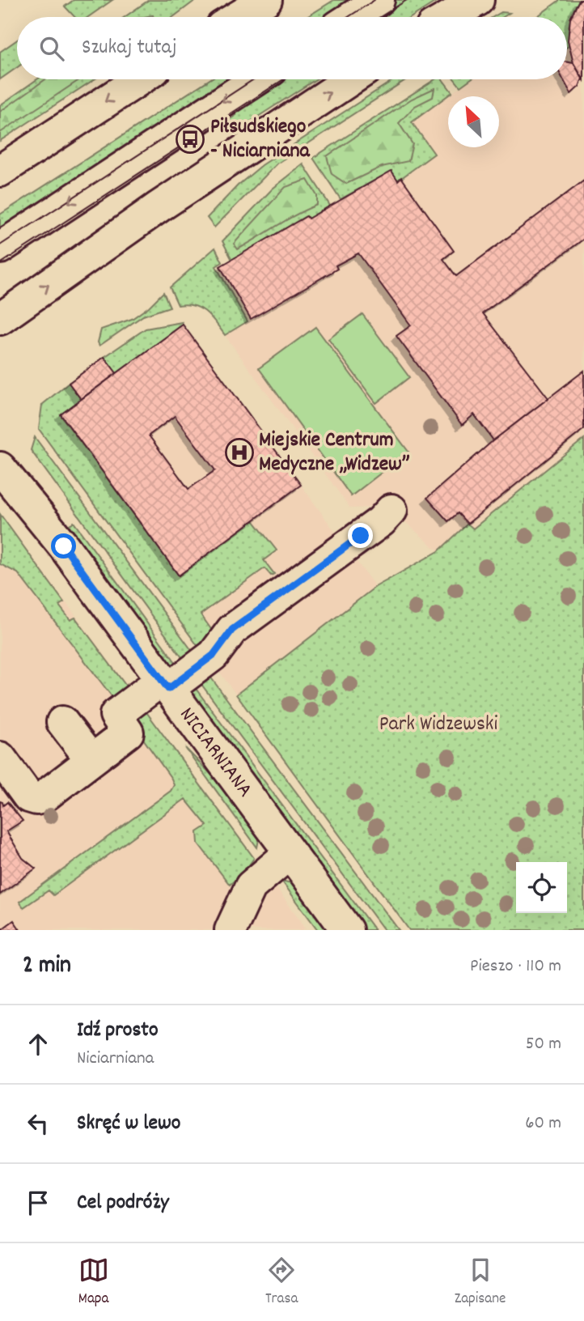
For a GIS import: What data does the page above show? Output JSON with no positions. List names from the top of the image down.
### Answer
{
  "streets": {
    "main road": ["NICIARNIANA"]
  },
  "parks": ["Park Widzewski"],
  "places": {
    "bus stop": ["Piłsudskiego - Niciarniana"],
    "hospital": ["Miejskie Centrum Medyczne „Widzew”"]
  },
  "north": "top left",
  "page": {
    "search": "Szukaj tutaj",
    "heading": ["2 min", "Pieszo · 110 m"],
    "list": [
      ["Idź prosto", "Niciarniana", "50 m"],
      ["Skręć w lewo", "60 m"],
      "Cel podróży"
    ],
    "nav": ["Mapa", "Trasa", "Zapisane"]
  }
}
